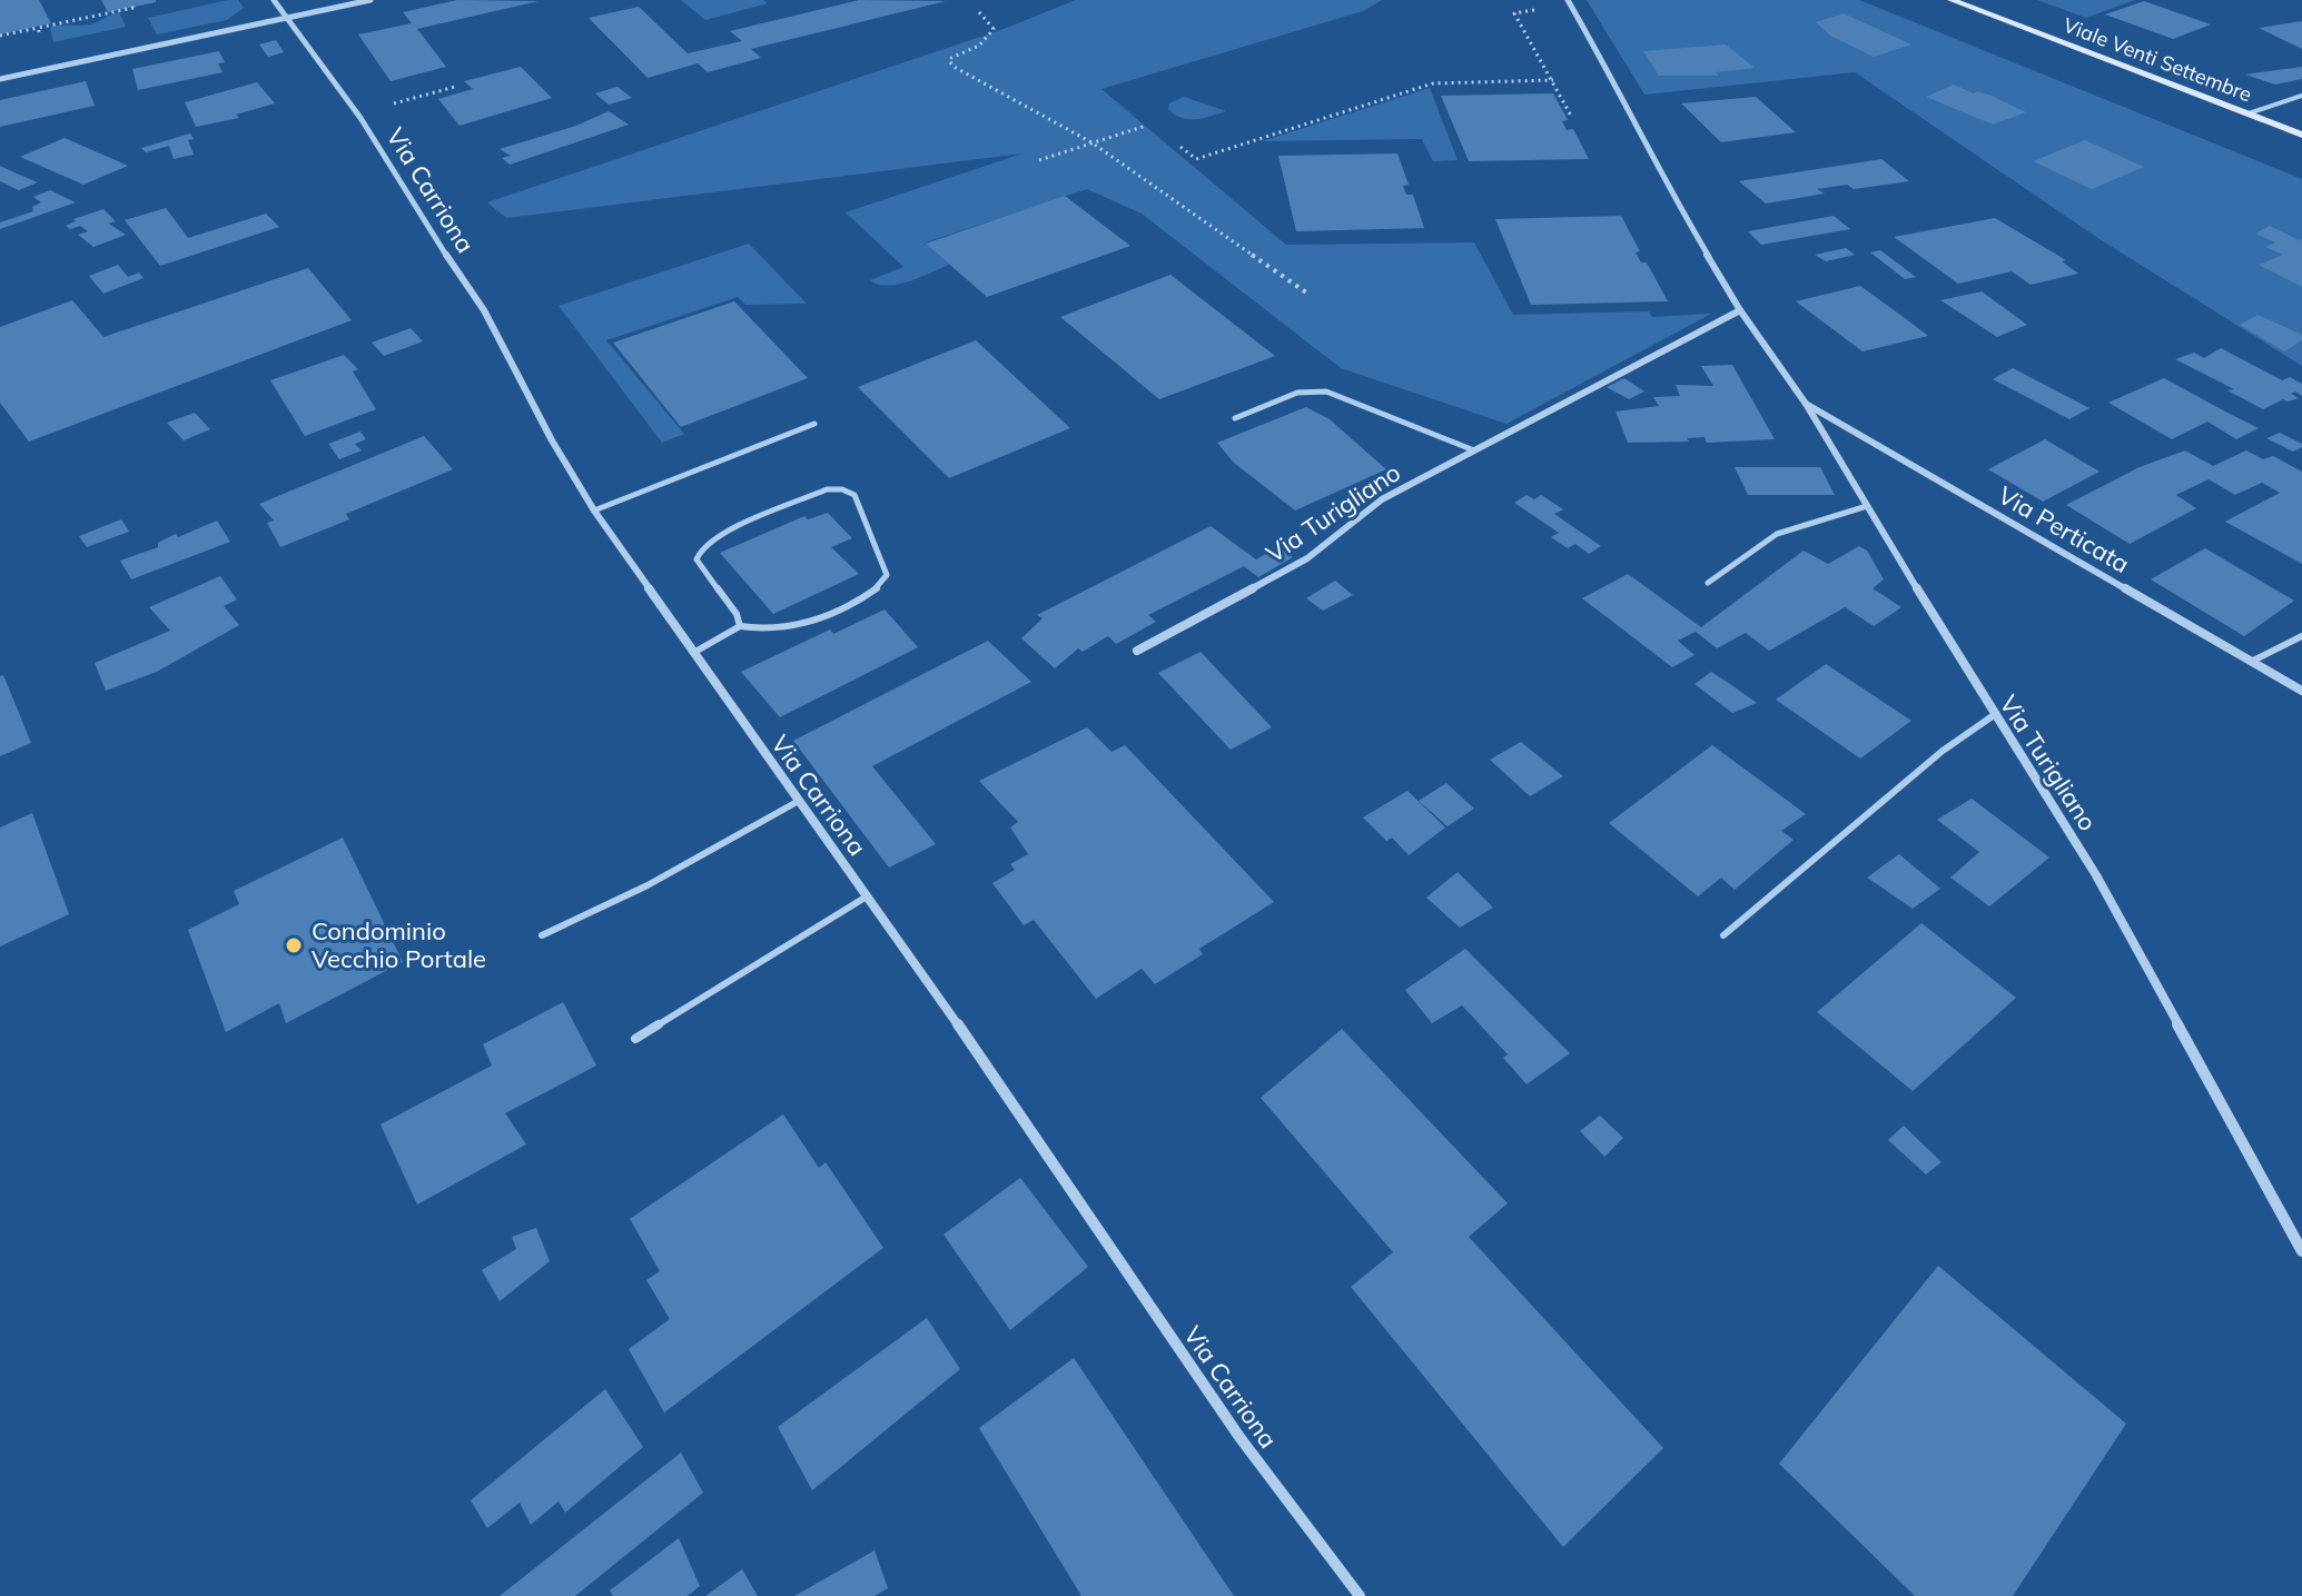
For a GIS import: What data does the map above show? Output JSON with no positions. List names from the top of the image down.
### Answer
{
  "streets": {
    "main road": ["Viale Venti Settembre"],
    "street": ["Via Carriona", "Via Turigliano", "Via Perticata"]
  },
  "crossings": [
    ["Via Turigliano", "Via Perticata"]
  ],
  "places": ["Condominio Vecchio Portale"]
}
